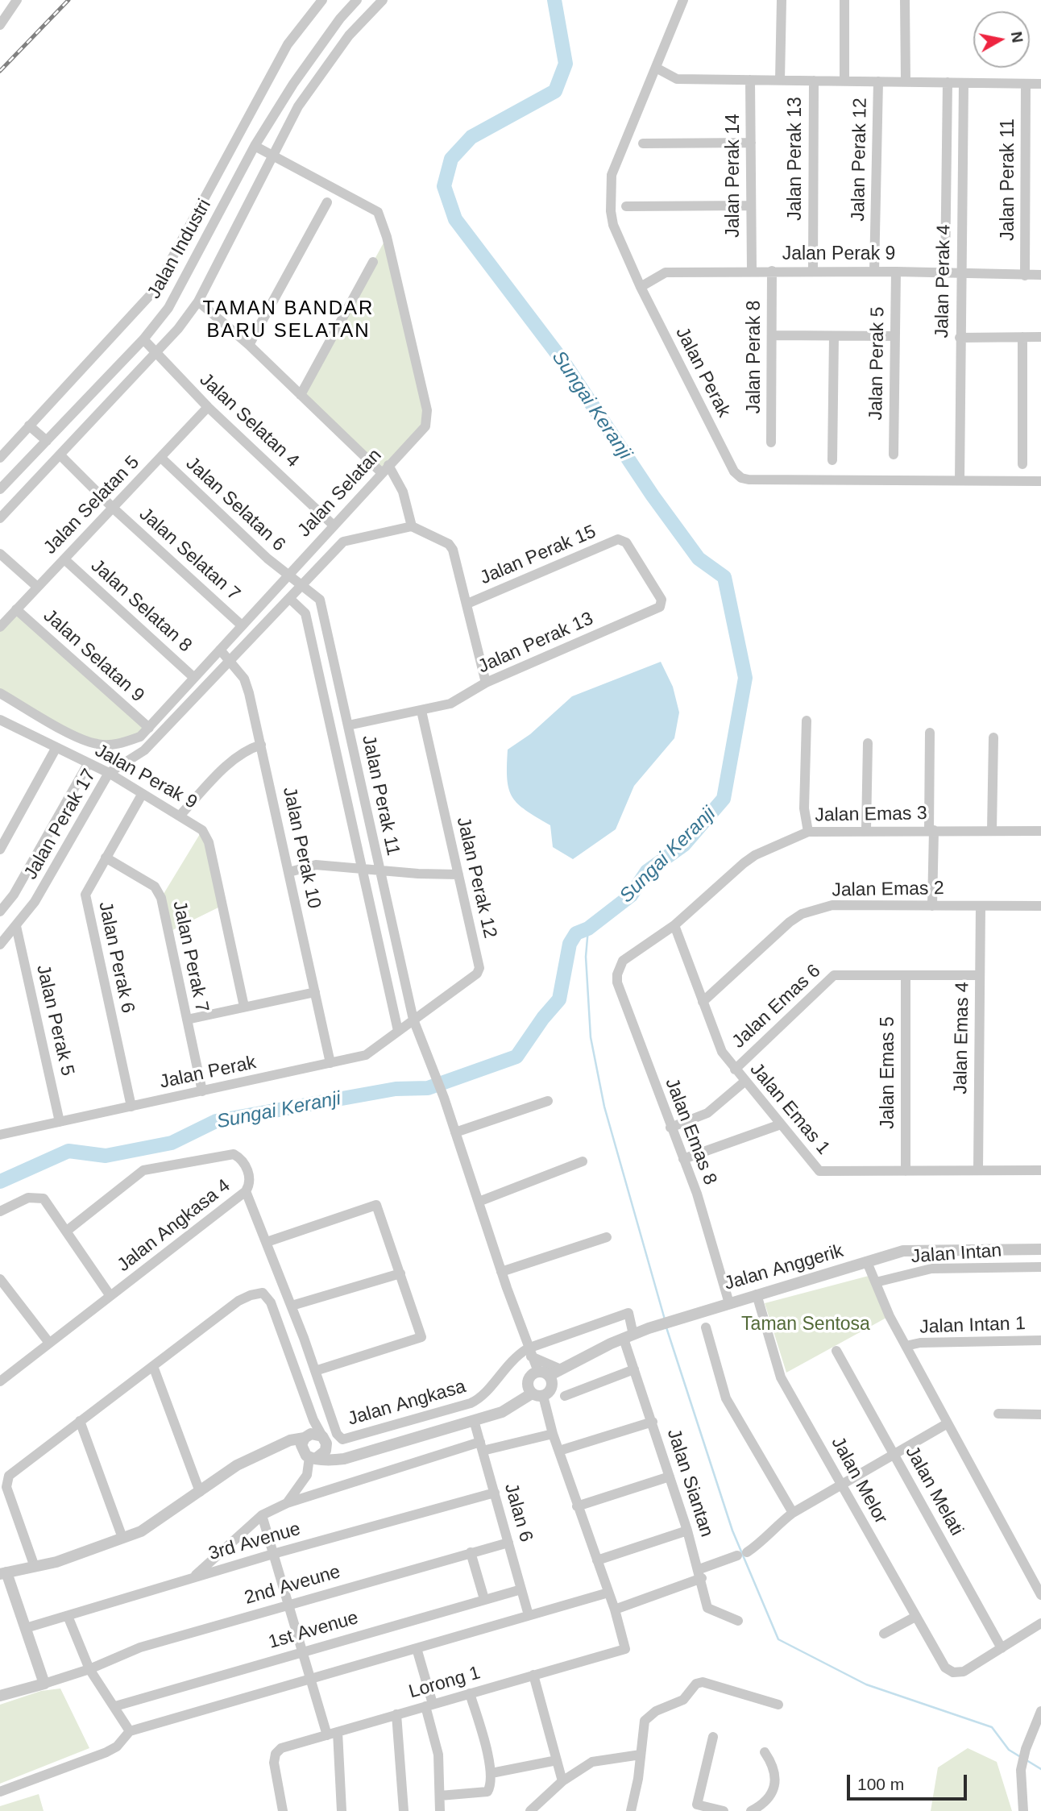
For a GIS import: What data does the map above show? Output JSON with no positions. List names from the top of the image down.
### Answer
{
  "streets": {
    "street": [
      "Jalan Perak 13",
      "Jalan Perak 12",
      "Jalan Perak 14",
      "Jalan Perak 11",
      "Jalan Industri",
      "Jalan Perak 9",
      "Jalan Perak 4",
      "Jalan Perak 8",
      "Jalan Perak 5",
      "Jalan Perak",
      "Jalan Selatan 4",
      "Jalan Selatan",
      "Jalan Selatan 6",
      "Jalan Selatan 5",
      "Jalan Selatan 7",
      "Jalan Perak 15",
      "Jalan Selatan 8",
      "Jalan Selatan 9",
      "Jalan Emas 3",
      "Jalan Perak 17",
      "Jalan Perak 10",
      "Jalan Emas 2",
      "Jalan Perak 7",
      "Jalan Perak 6",
      "Jalan Emas 6",
      "Jalan Emas 4",
      "Jalan Emas 5",
      "Jalan Emas 1",
      "Jalan Emas 8",
      "Jalan Angkasa 4",
      "Jalan Intan",
      "Jalan Anggerik",
      "Jalan Intan 1",
      "Jalan Angkasa",
      "Jalan Melor",
      "Jalan Siantan",
      "Jalan Melati",
      "Jalan 6",
      "3rd Avenue",
      "2nd Aveune",
      "1st Avenue",
      "Lorong 1"
    ]
  },
  "crossings": [
    ["Jalan Perak 13", "Jalan Perak 12"],
    ["Jalan Perak 13", "Jalan Perak 11"],
    ["Jalan Perak 13", "Jalan Perak 9"],
    ["Jalan Perak 13", "Jalan Perak 15"],
    ["Jalan Perak 12", "Jalan Perak 11"],
    ["Jalan Perak 12", "Jalan Perak 9"],
    ["Jalan Perak 12", "Jalan Perak"],
    ["Jalan Perak 14", "Jalan Perak 9"],
    ["Jalan Perak 11", "Jalan Perak 9"],
    ["Jalan Perak 11", "Jalan Perak"],
    ["Jalan Perak 11", "Jalan Selatan 6"],
    ["Jalan Perak 11", "Jalan Perak 17"],
    ["Jalan Perak 11", "Jalan Anggerik"],
    ["Jalan Perak 11", "Jalan Angkasa"],
    ["Jalan Perak 11", "Jalan Siantan"],
    ["Jalan Industri", "Jalan Selatan 4"],
    ["Jalan Industri", "Jalan Selatan"],
    ["Jalan Perak 9", "Jalan Perak 4"],
    ["Jalan Perak 9", "Jalan Perak 8"],
    ["Jalan Perak 9", "Jalan Perak 5"],
    ["Jalan Perak 9", "Jalan Perak"],
    ["Jalan Perak 9", "Jalan Perak 17"],
    ["Jalan Perak 9", "Jalan Perak 6"],
    ["Jalan Perak 4", "Jalan Perak"],
    ["Jalan Perak 5", "Jalan Perak"],
    ["Jalan Perak 5", "Jalan Perak 17"],
    ["Jalan Perak", "Jalan Perak 10"],
    ["Jalan Perak", "Jalan Perak 7"],
    ["Jalan Perak", "Jalan Perak 6"],
    ["Jalan Selatan 4", "Jalan Selatan"],
    ["Jalan Selatan 4", "Jalan Selatan 5"],
    ["Jalan Selatan", "Jalan Selatan 6"],
    ["Jalan Selatan", "Jalan Selatan 7"],
    ["Jalan Selatan", "Jalan Selatan 8"],
    ["Jalan Selatan", "Jalan Selatan 9"],
    ["Jalan Selatan", "Jalan Perak 10"],
    ["Jalan Selatan 6", "Jalan Selatan 5"],
    ["Jalan Selatan 6", "Jalan Perak 17"],
    ["Jalan Selatan 5", "Jalan Selatan 7"],
    ["Jalan Selatan 5", "Jalan Selatan 8"],
    ["Jalan Selatan 5", "Jalan Selatan 9"],
    ["Jalan Emas 3", "Jalan Emas 1"],
    ["Jalan Emas 3", "Jalan Emas 8"],
    ["Jalan Perak 17", "Jalan Perak 10"],
    ["Jalan Emas 2", "Jalan Emas 4"],
    ["Jalan Emas 2", "Jalan Emas 1"],
    ["Jalan Perak 7", "Jalan Perak 6"],
    ["Jalan Emas 6", "Jalan Emas 4"],
    ["Jalan Emas 6", "Jalan Emas 5"],
    ["Jalan Emas 6", "Jalan Emas 1"],
    ["Jalan Emas 4", "Jalan Emas 1"],
    ["Jalan Emas 5", "Jalan Emas 1"],
    ["Jalan Emas 8", "Jalan Anggerik"],
    ["Jalan Anggerik", "Jalan Melor"],
    ["Jalan Anggerik", "Jalan Siantan"],
    ["Jalan Angkasa", "Jalan Siantan"],
    ["Jalan Melor", "Jalan Melati"],
    ["Jalan 6", "3rd Avenue"],
    ["Jalan 6", "2nd Aveune"],
    ["Jalan 6", "1st Avenue"]
  ],
  "districts": ["TAMAN BANDAR BARU SELATAN"],
  "water": ["Sungai Keranji"],
  "parks": ["Taman Sentosa"],
  "scale_bar": "100 m",
  "north": "right"
}
